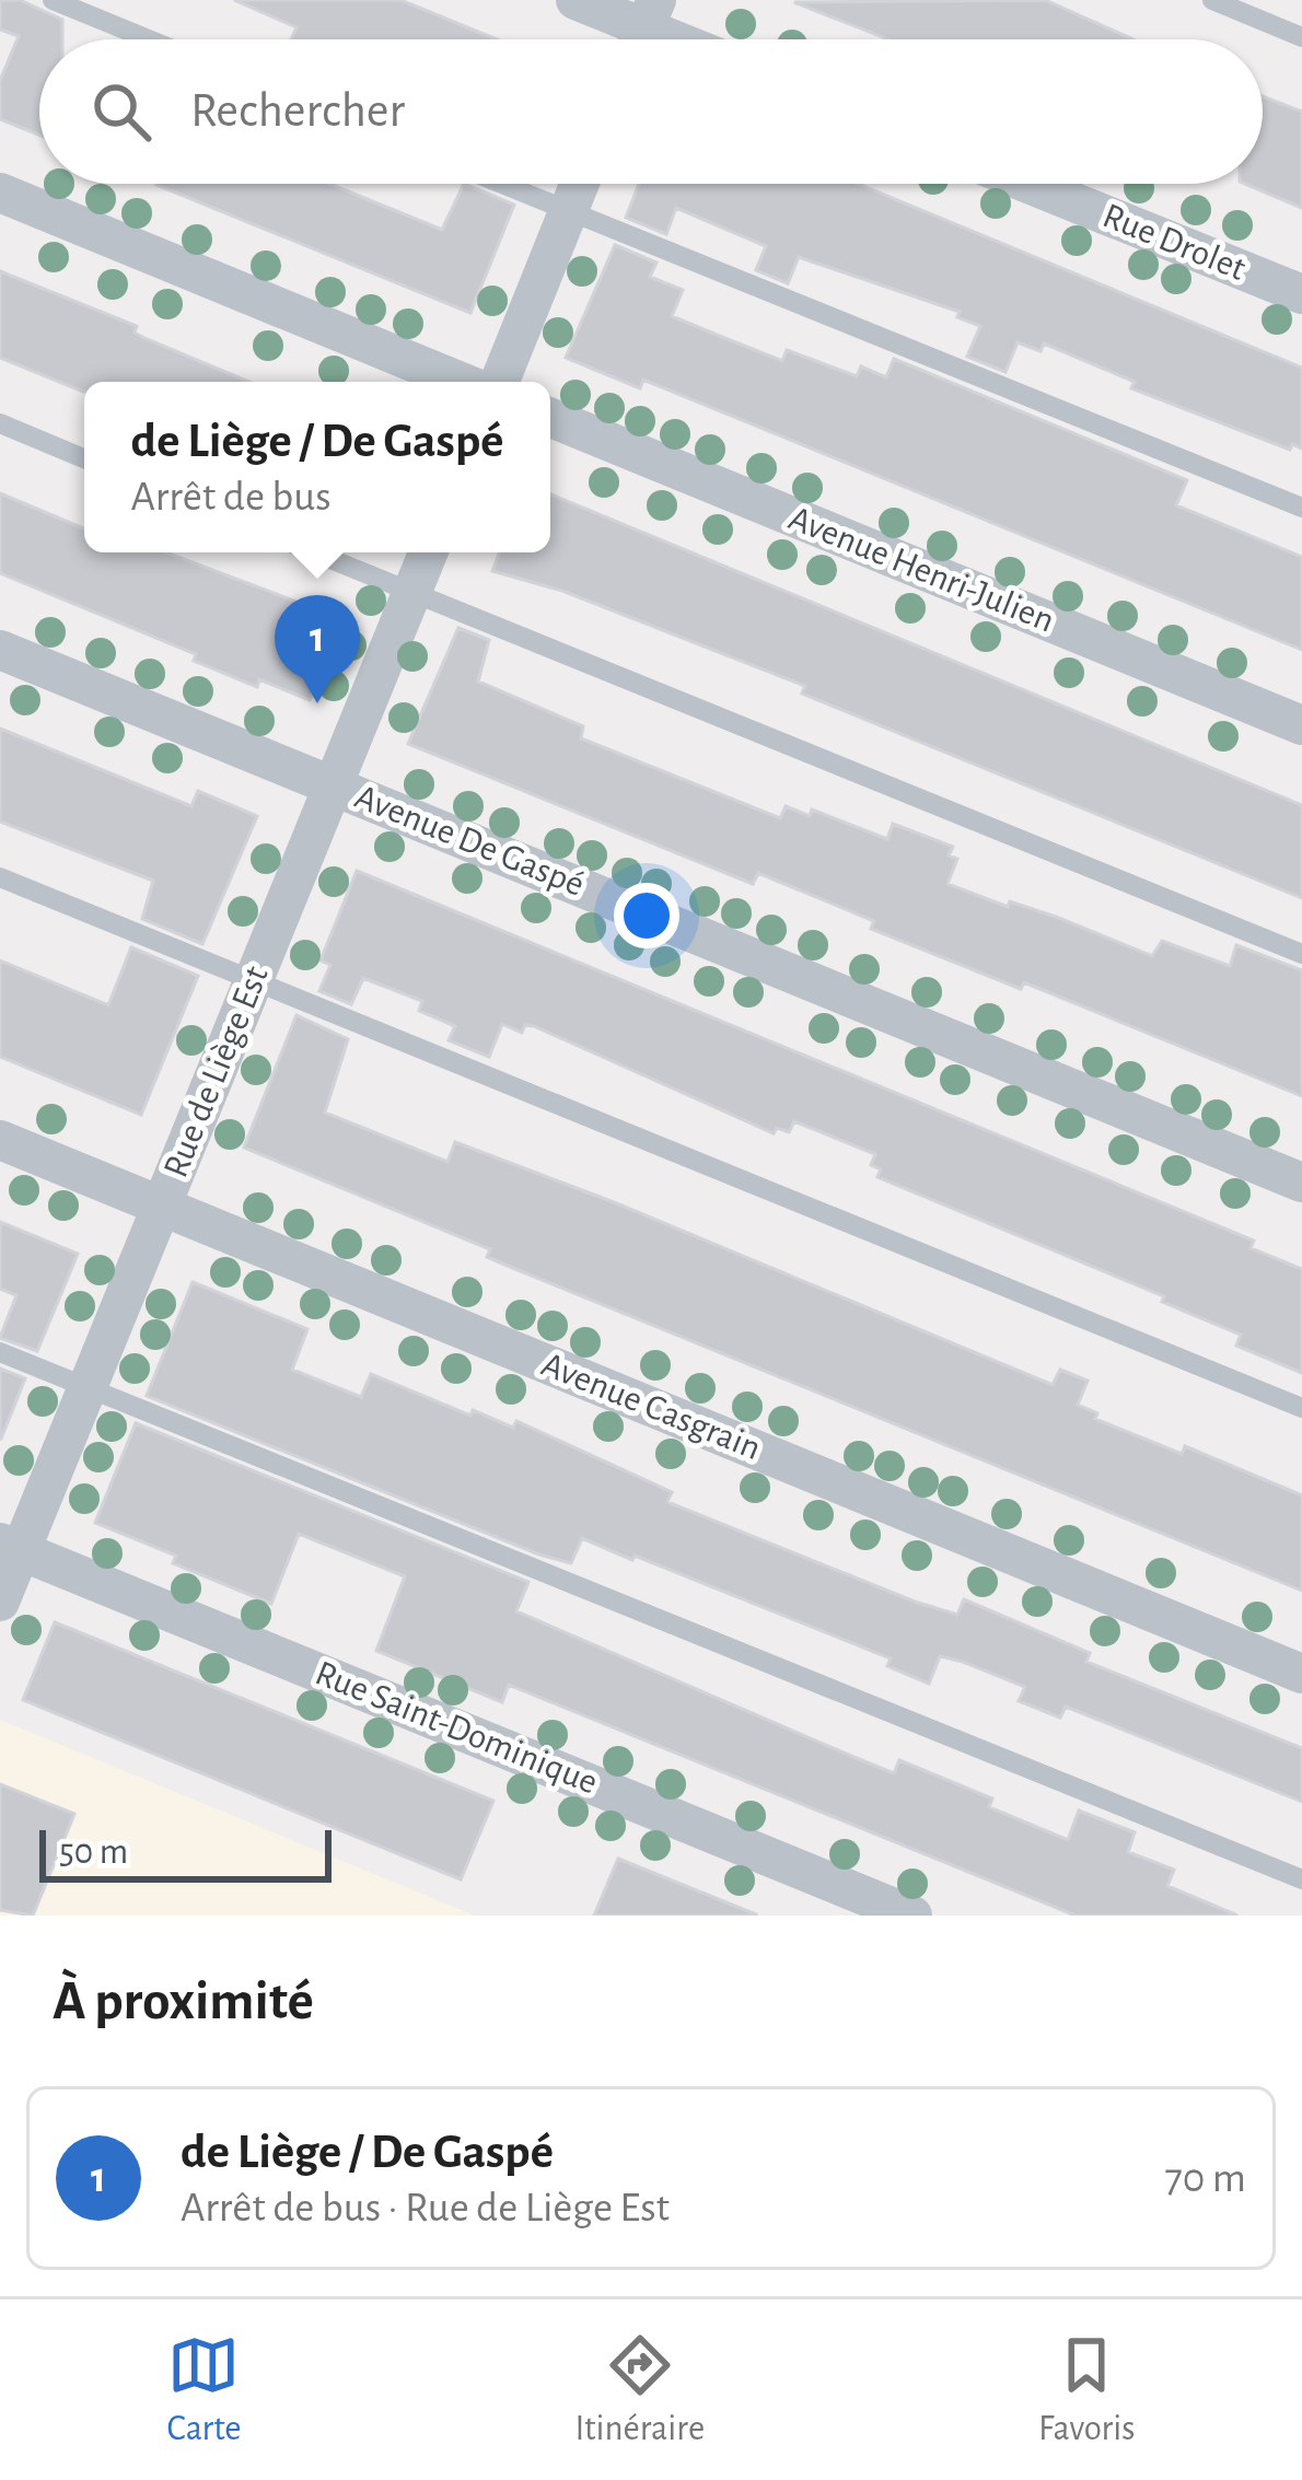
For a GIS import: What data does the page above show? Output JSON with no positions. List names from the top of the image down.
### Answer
{
  "streets": {
    "street": [
      "Rue Drolet",
      "Avenue Henri-Julien",
      "Avenue De Gaspé",
      "Rue de Liège Est",
      "Avenue Casgrain",
      "Rue Saint-Dominique"
    ]
  },
  "crossings": [
    ["Avenue De Gaspé", "Rue de Liège Est"],
    ["Rue de Liège Est", "Avenue Casgrain"],
    ["Rue de Liège Est", "Rue Saint-Dominique"]
  ],
  "scale_bar": "50 m",
  "page": {
    "search": "Rechercher",
    "popup": ["de Liège / De Gaspé", "Arrêt de bus"],
    "pins": "1",
    "scale": "50 m",
    "heading": "À proximité",
    "list": [
      {
        "mark": "1",
        "name": "de Liège / De Gaspé",
        "note": "Arrêt de bus · Rue de Liège Est",
        "value": "70 m"
      }
    ],
    "nav": ["Carte", "Itinéraire", "Favoris"]
  }
}
